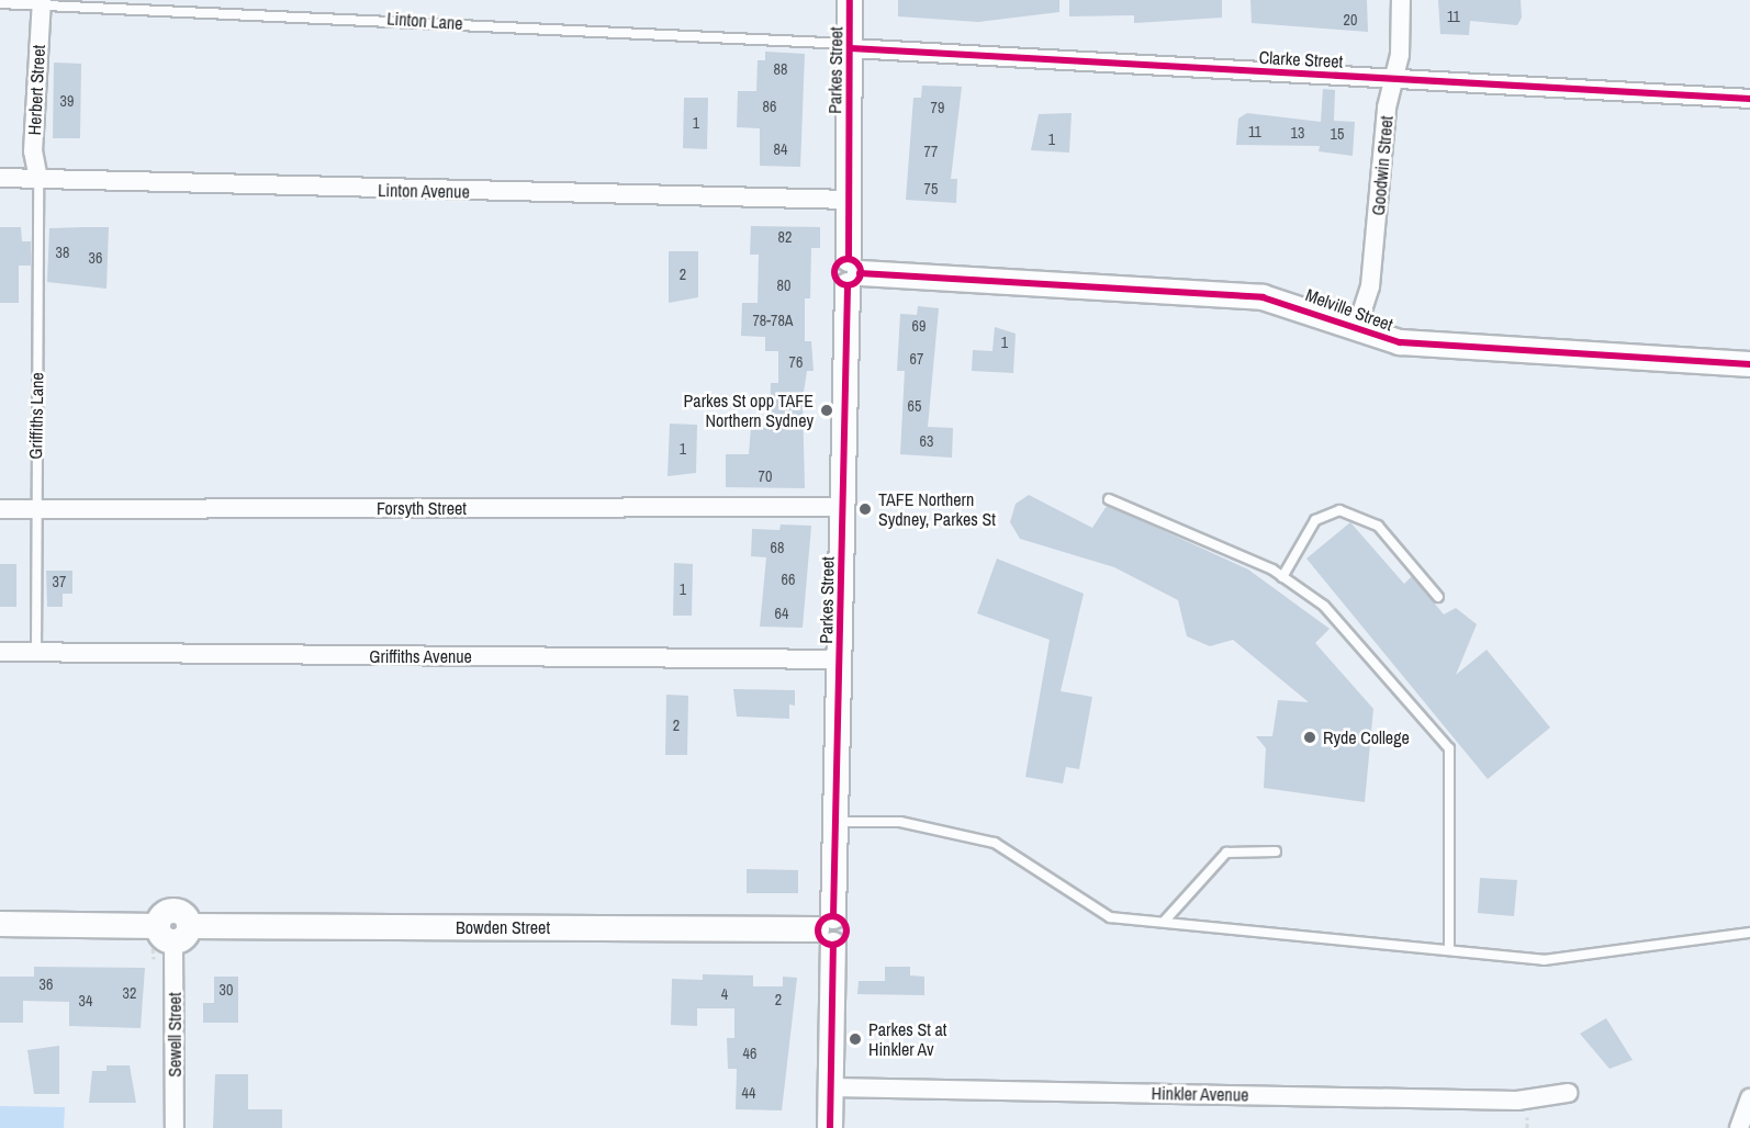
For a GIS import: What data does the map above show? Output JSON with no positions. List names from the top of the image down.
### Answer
{
  "streets": {
    "street": [
      "Clarke Street",
      "Parkes Street",
      "Herbert Street",
      "Goodwin Street",
      "Linton Avenue",
      "Melville Street",
      "Forsyth Street",
      "Griffiths Avenue",
      "Bowden Street",
      "Sewell Street",
      "Hinkler Avenue"
    ],
    "lane": ["Linton Lane", "Griffiths Lane"]
  },
  "crossings": [
    ["Linton Lane", "Clarke Street"],
    ["Linton Lane", "Parkes Street"],
    ["Linton Lane", "Herbert Street"],
    ["Clarke Street", "Parkes Street"],
    ["Clarke Street", "Goodwin Street"],
    ["Parkes Street", "Linton Avenue"],
    ["Parkes Street", "Melville Street"],
    ["Parkes Street", "Forsyth Street"],
    ["Parkes Street", "Griffiths Avenue"],
    ["Parkes Street", "Bowden Street"],
    ["Parkes Street", "Hinkler Avenue"],
    ["Herbert Street", "Linton Avenue"],
    ["Herbert Street", "Griffiths Lane"],
    ["Goodwin Street", "Melville Street"],
    ["Linton Avenue", "Griffiths Lane"],
    ["Griffiths Lane", "Forsyth Street"],
    ["Griffiths Lane", "Griffiths Avenue"],
    ["Bowden Street", "Sewell Street"]
  ],
  "places": [
    "Parkes St opp TAFE Northern Sydney",
    "TAFE Northern Sydney, Parkes St",
    "Ryde College",
    "Parkes St at Hinkler Av"
  ],
  "house_numbers": [
    "11",
    "20",
    "88",
    "39",
    "86",
    "79",
    "1",
    "11",
    "13",
    "15",
    "1",
    "84",
    "77",
    "75",
    "82",
    "38",
    "36",
    "2",
    "80",
    "78-78A",
    "69",
    "1",
    "67",
    "76",
    "65",
    "63",
    "1",
    "70",
    "68",
    "66",
    "37",
    "1",
    "64",
    "2",
    "36",
    "30",
    "32",
    "4",
    "2",
    "34",
    "46",
    "44"
  ]
}
